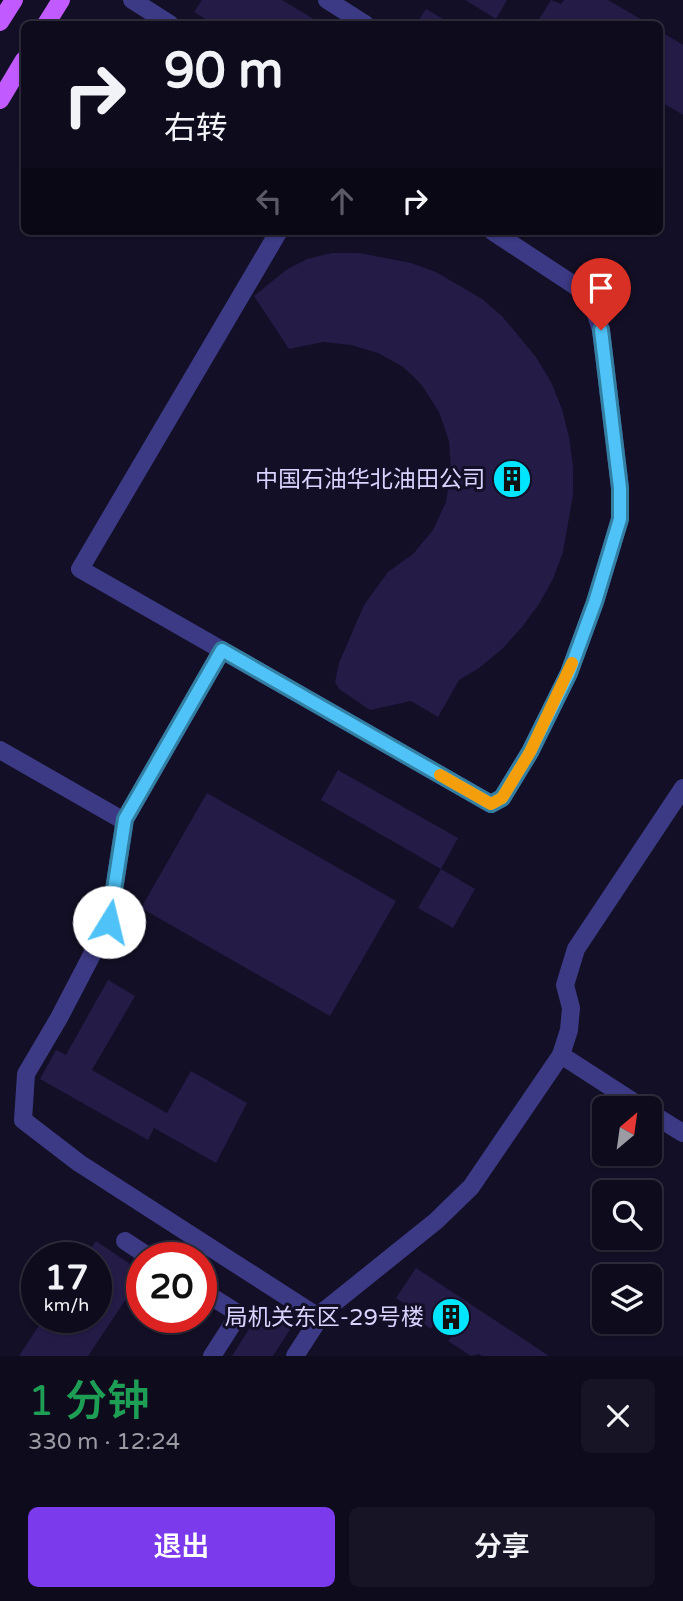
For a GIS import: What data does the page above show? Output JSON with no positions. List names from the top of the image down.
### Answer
{
  "places": {
    "building": ["中国石油华北油田公司", "局机关东区-29号楼"]
  },
  "north": "top right",
  "page": {
    "turn": ["90 m", "右转"],
    "speed": "17 km/h",
    "limit": "20",
    "heading": ["1 分钟", "330 m · 12:24"],
    "buttons": ["退出", "分享"]
  }
}
